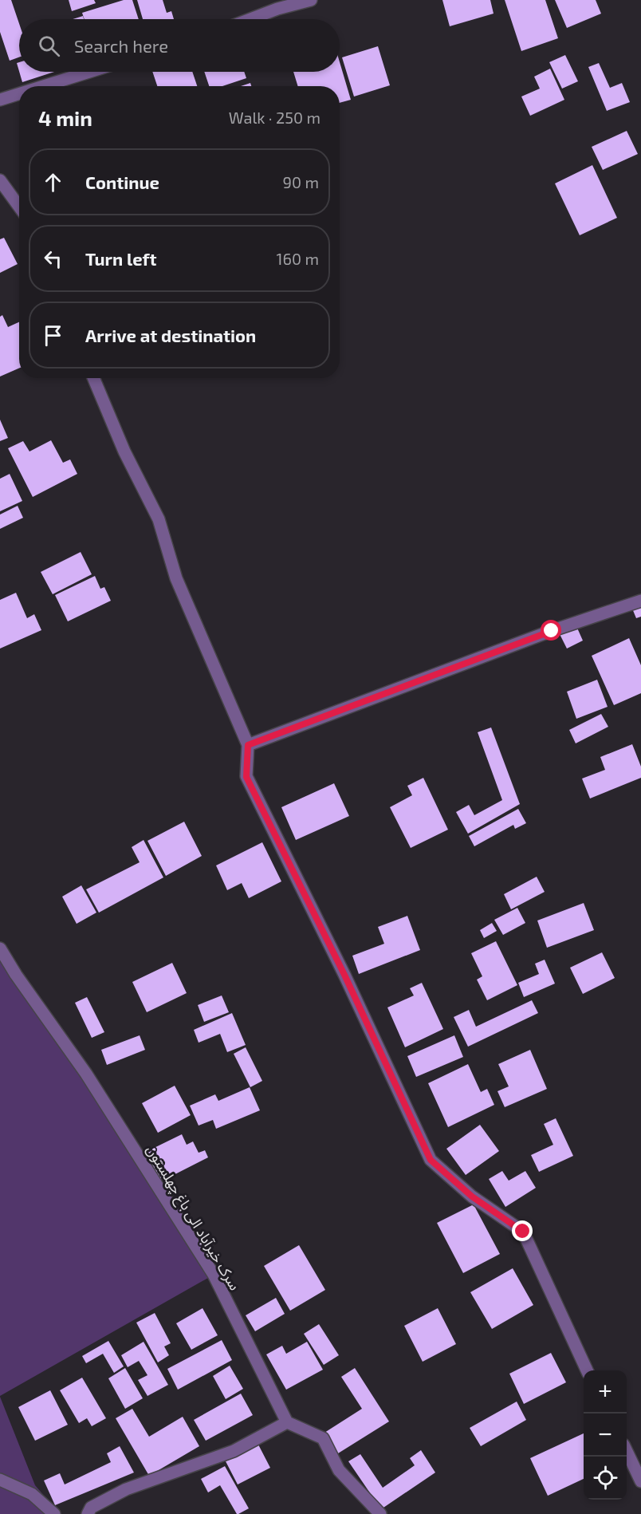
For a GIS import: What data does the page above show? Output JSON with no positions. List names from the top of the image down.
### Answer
{
  "streets": {
    "street": ["سرک خیرآباد الی باغ چهلستون"]
  },
  "page": {
    "search": "Search here",
    "heading": ["4 min", "Walk · 250 m"],
    "list": [
      ["Continue", "90 m"],
      ["Turn left", "160 m"],
      "Arrive at destination"
    ],
    "map_buttons": ["+", "−"]
  }
}
